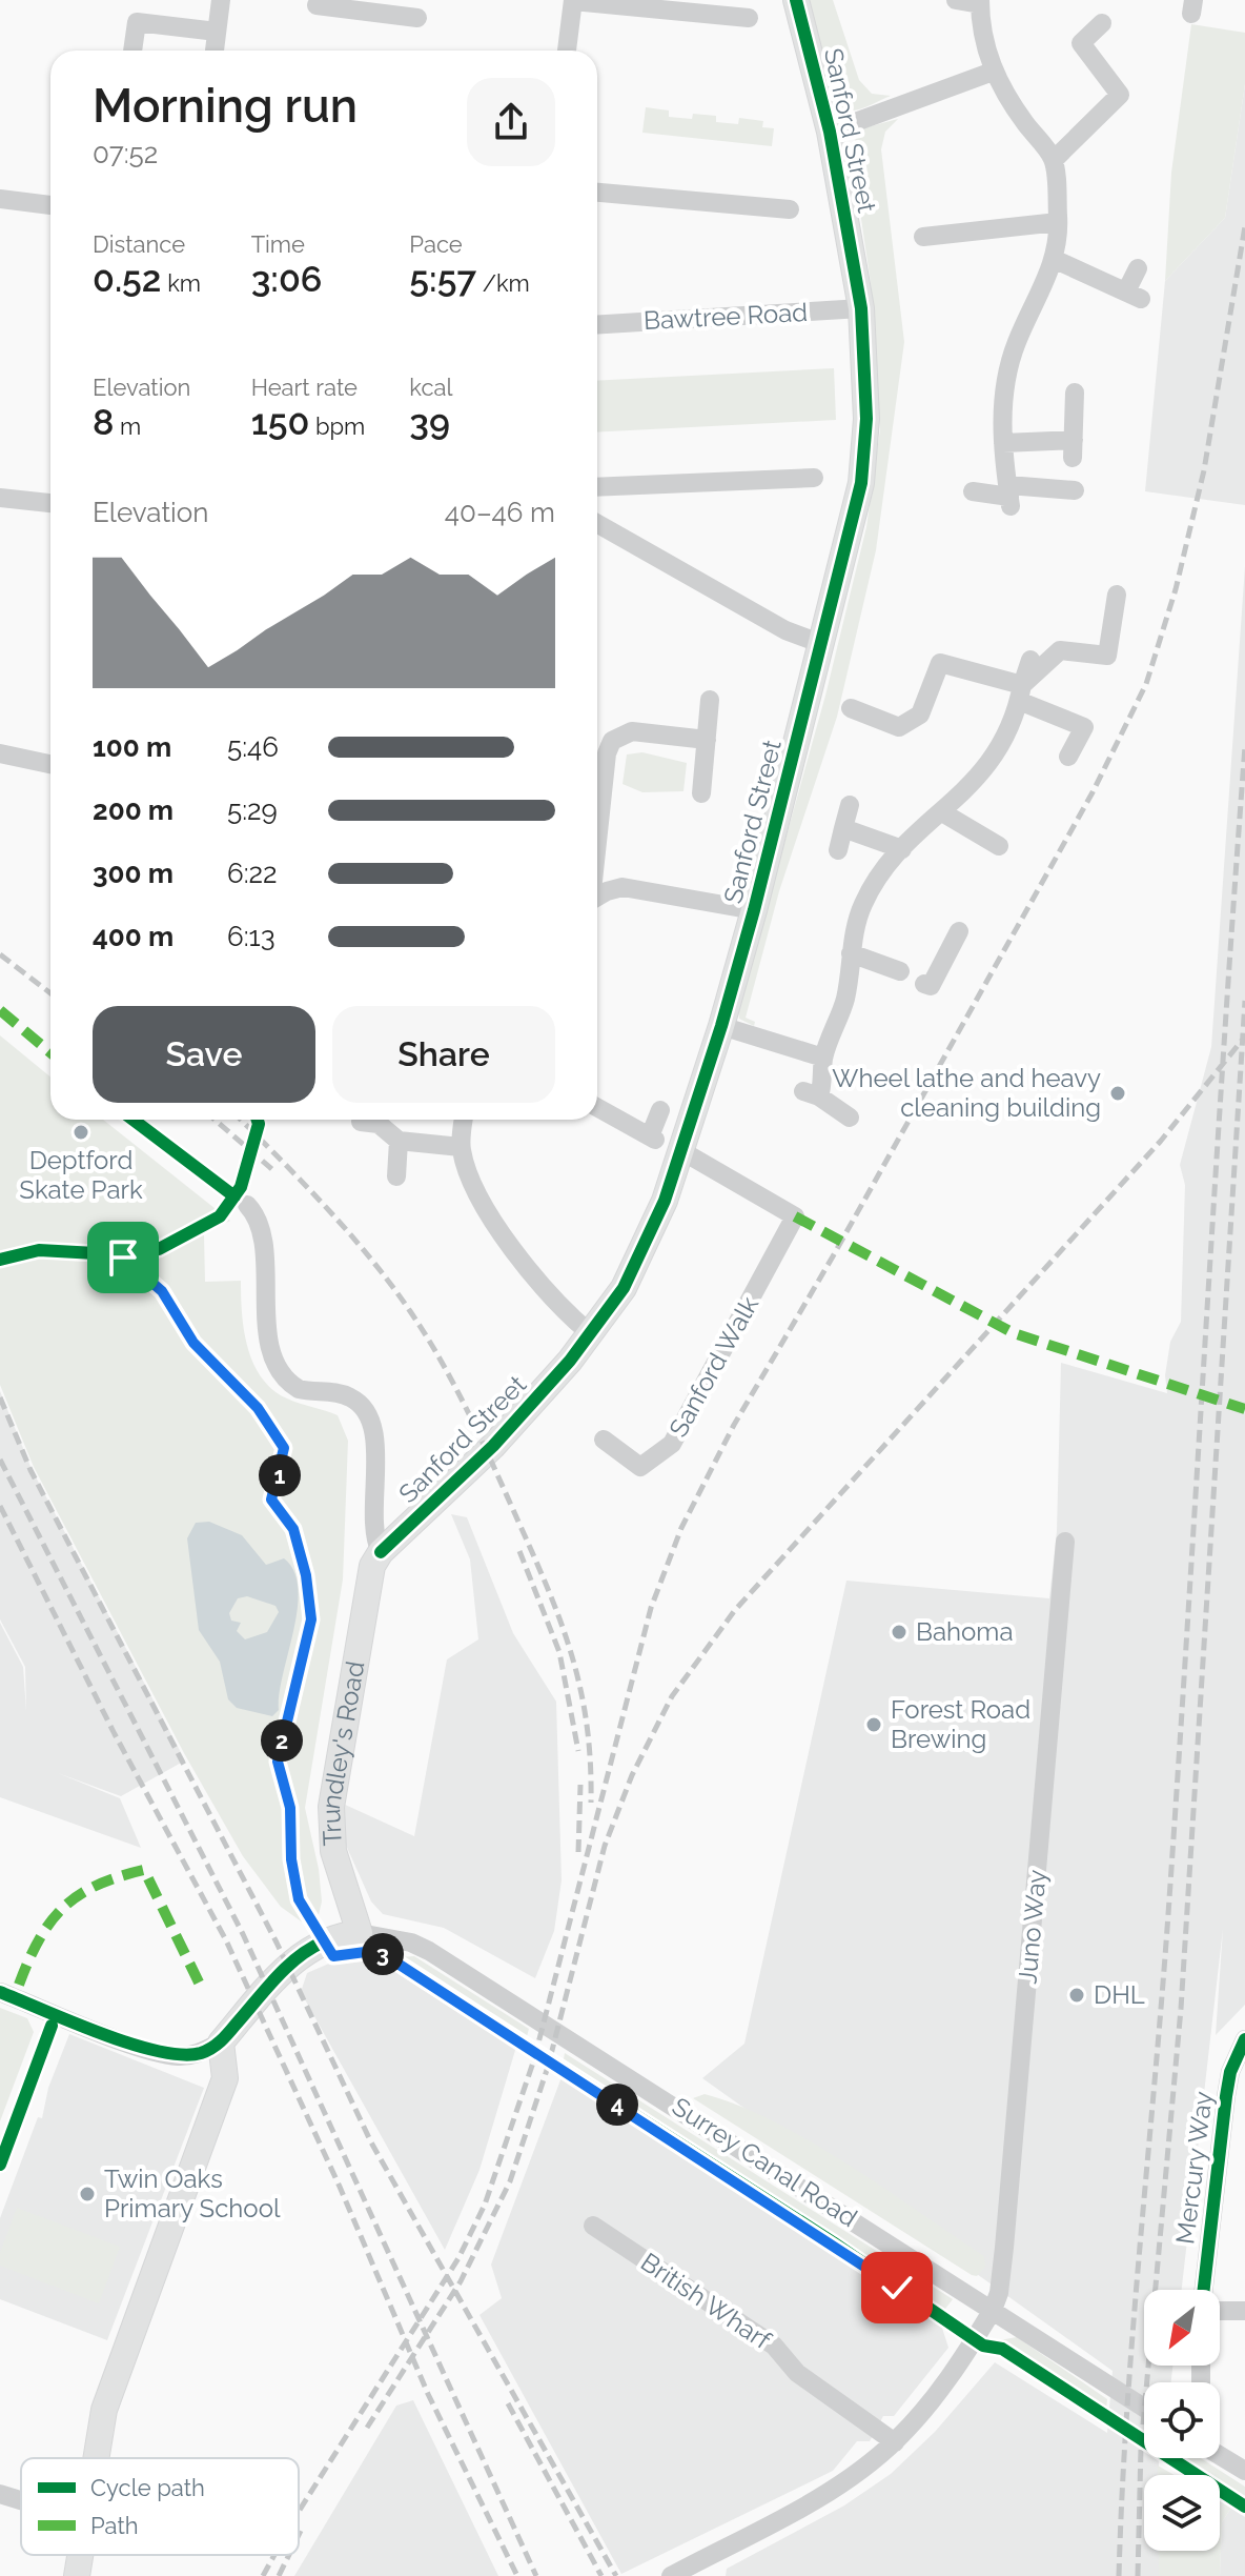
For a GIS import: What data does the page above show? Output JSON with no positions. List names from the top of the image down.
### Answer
{
  "streets": {
    "main road": ["Sanford Street", "Trundley's Road"],
    "street": [
      "Bawtree Road",
      "Sanford Walk",
      "Juno Way",
      "Surrey Canal Road",
      "Mercury Way",
      "British Wharf"
    ]
  },
  "crossings": [
    ["Sanford Street", "Bawtree Road"],
    ["Sanford Street", "Sanford Walk"],
    ["Sanford Street", "Trundley's Road"],
    ["Trundley's Road", "Surrey Canal Road"],
    ["Juno Way", "Surrey Canal Road"]
  ],
  "places": [
    "Wheel lathe and heavy cleaning building",
    "Deptford Skate Park",
    "Bahoma",
    "Forest Road Brewing",
    "DHL",
    "Twin Oaks Primary School"
  ],
  "legend": ["Cycle path", "Path"],
  "north": "bottom left",
  "page": {
    "heading": ["Morning run", "07:52"],
    "stats": [
      ["Distance", "0.52 km"],
      ["Time", "3:06"],
      ["Pace", "5:57 /km"],
      ["Elevation", "8 m"],
      ["Heart rate", "150 bpm"],
      ["kcal", "39"]
    ],
    "chart": ["Elevation", "40–46 m"],
    "list": [
      {
        "name": "100 m",
        "note": "5:46"
      },
      {
        "name": "200 m",
        "note": "5:29"
      },
      {
        "name": "300 m",
        "note": "6:22"
      },
      {
        "name": "400 m",
        "note": "6:13"
      }
    ],
    "buttons": ["Save", "Share"],
    "pins": [
      "1",
      "2",
      "3",
      "4"
    ]
  }
}
